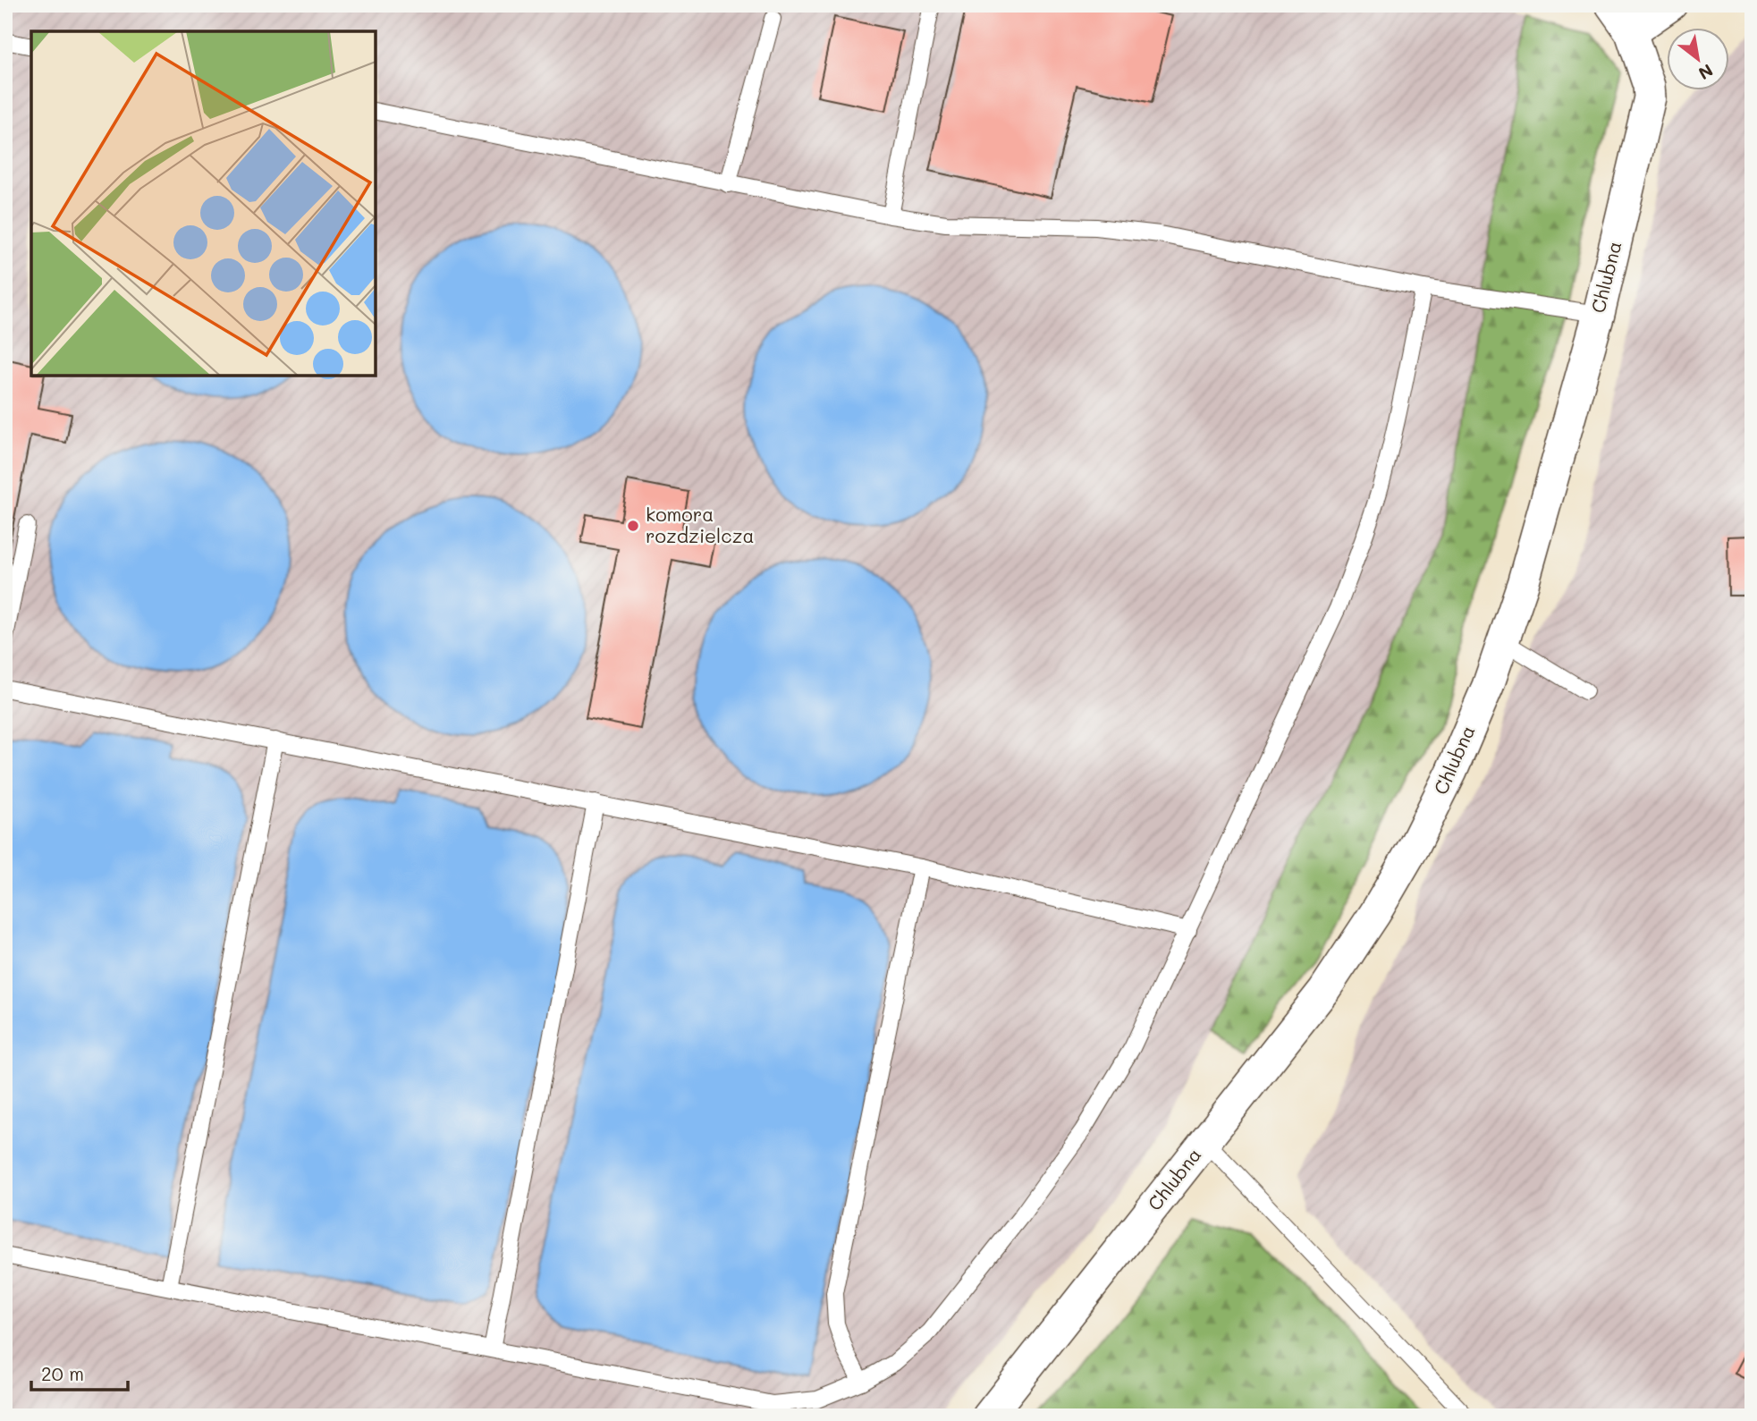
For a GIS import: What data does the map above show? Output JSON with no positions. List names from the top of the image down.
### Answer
{
  "streets": {
    "street": ["Chlubna"]
  },
  "places": ["komora rozdzielcza"],
  "scale_bar": "20 m",
  "north": "bottom right"
}
